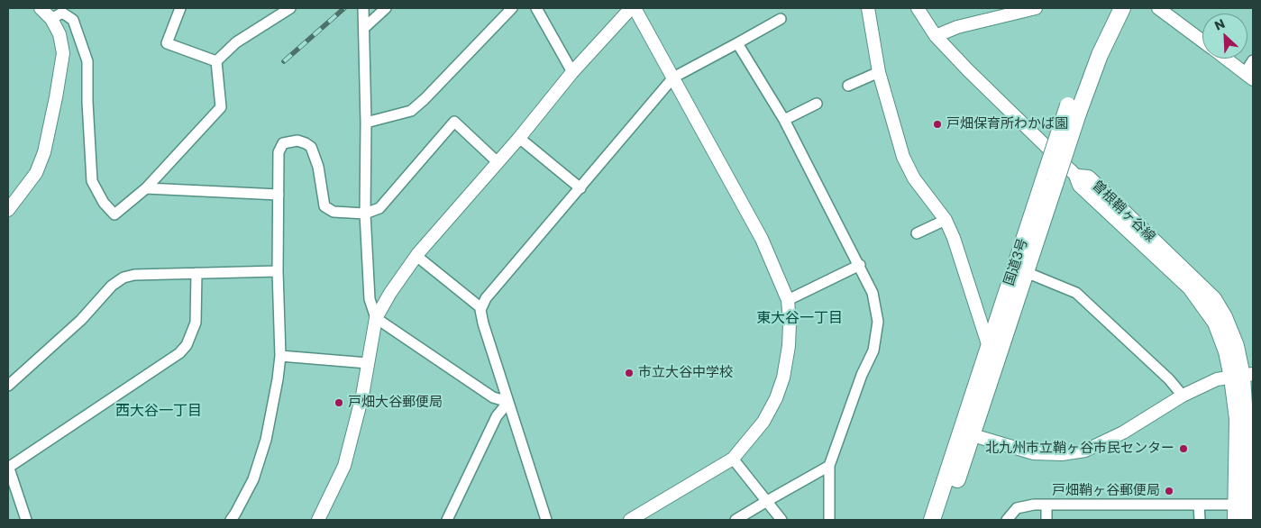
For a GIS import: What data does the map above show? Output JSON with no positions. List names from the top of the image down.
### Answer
{
  "streets": {
    "main road": ["曽根鞘ヶ谷線", "国道3号"]
  },
  "districts": ["東大谷一丁目", "西大谷一丁目"],
  "places": [
    "戸畑保育所わかば園",
    "市立大谷中学校",
    "戸畑大谷郵便局",
    "北九州市立鞘ヶ谷市民センター",
    "戸畑鞘ヶ谷郵便局"
  ],
  "north": "top left"
}
